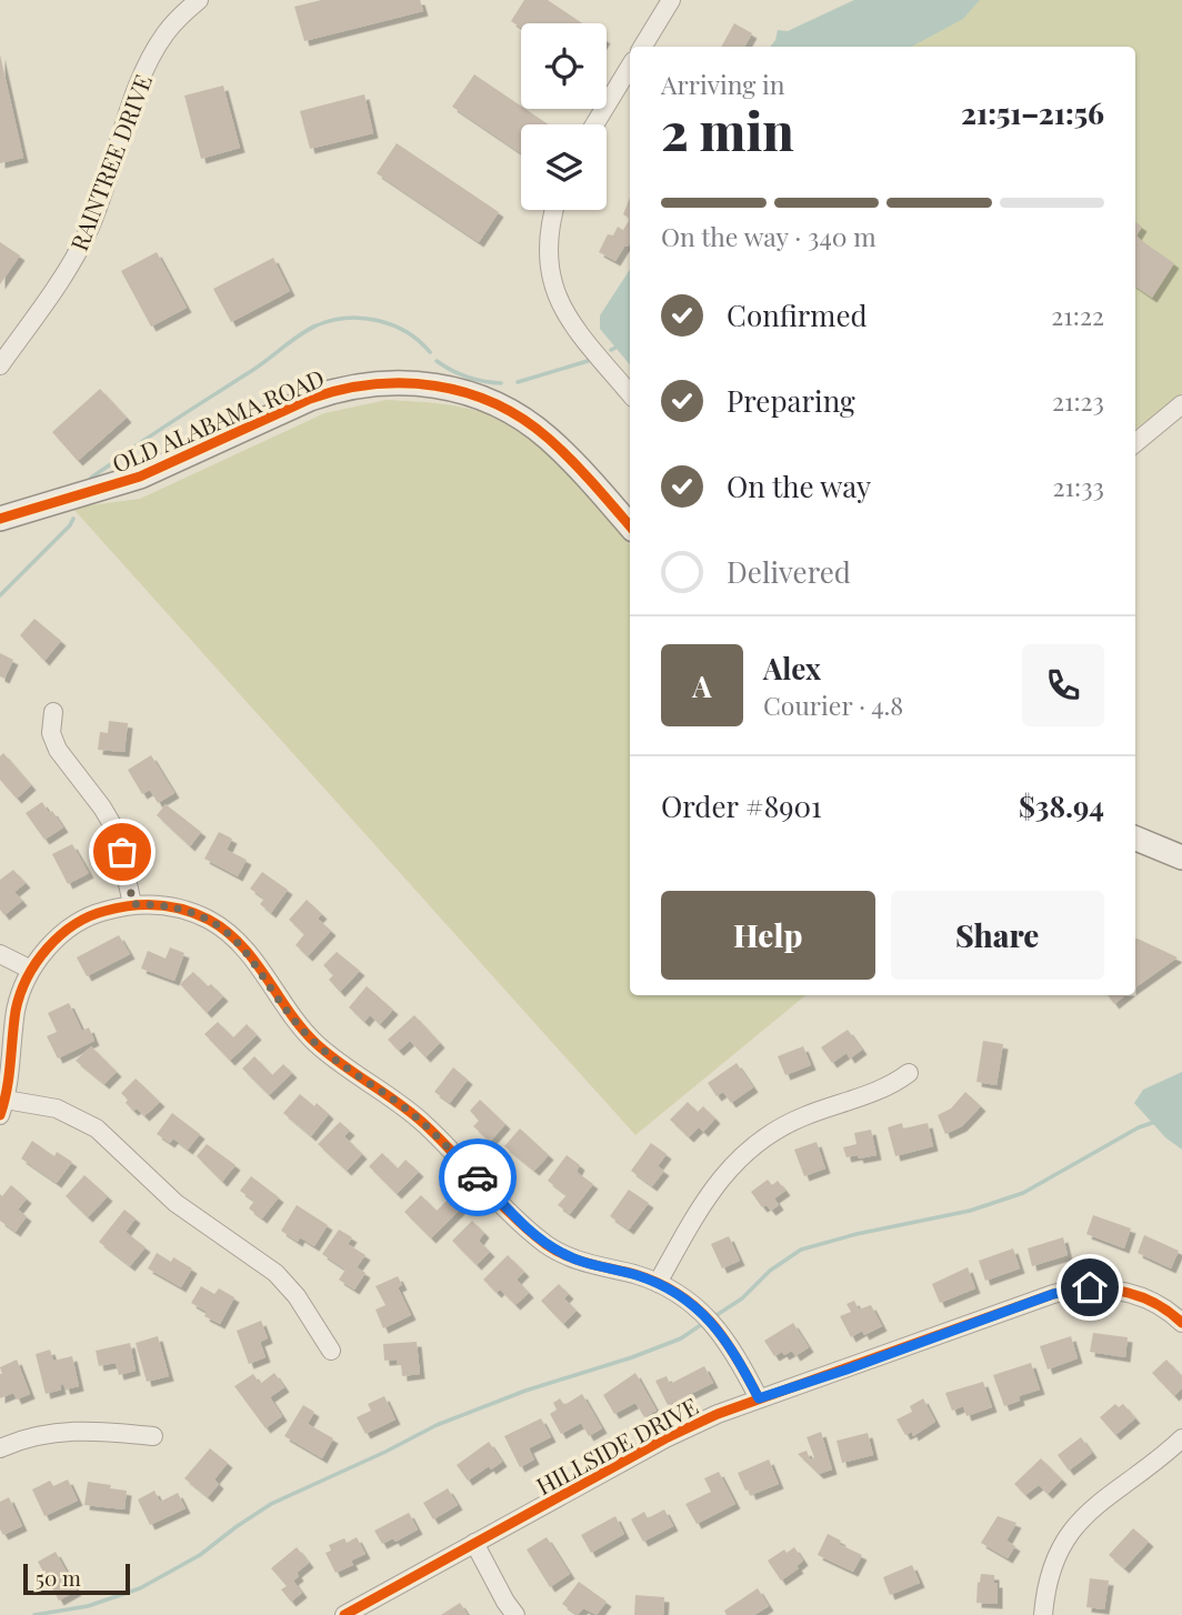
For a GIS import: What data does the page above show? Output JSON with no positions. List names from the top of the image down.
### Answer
{
  "streets": {
    "street": ["RAINTREE DRIVE", "OLD ALABAMA ROAD", "HILLSIDE DRIVE"]
  },
  "scale_bar": "50 m",
  "page": {
    "heading": ["2 min", "Arriving in", "21:51–21:56"],
    "panel": [
      "Alex",
      "Courier · 4.8",
      "Order #8901",
      "$38.94"
    ],
    "bar": "On the way · 340 m",
    "list": [
      ["Confirmed", "21:22"],
      ["Preparing", "21:23"],
      ["On the way", "21:33"],
      "Delivered"
    ],
    "round": "A",
    "buttons": ["Help", "Share"],
    "scale": "50 m"
  }
}
